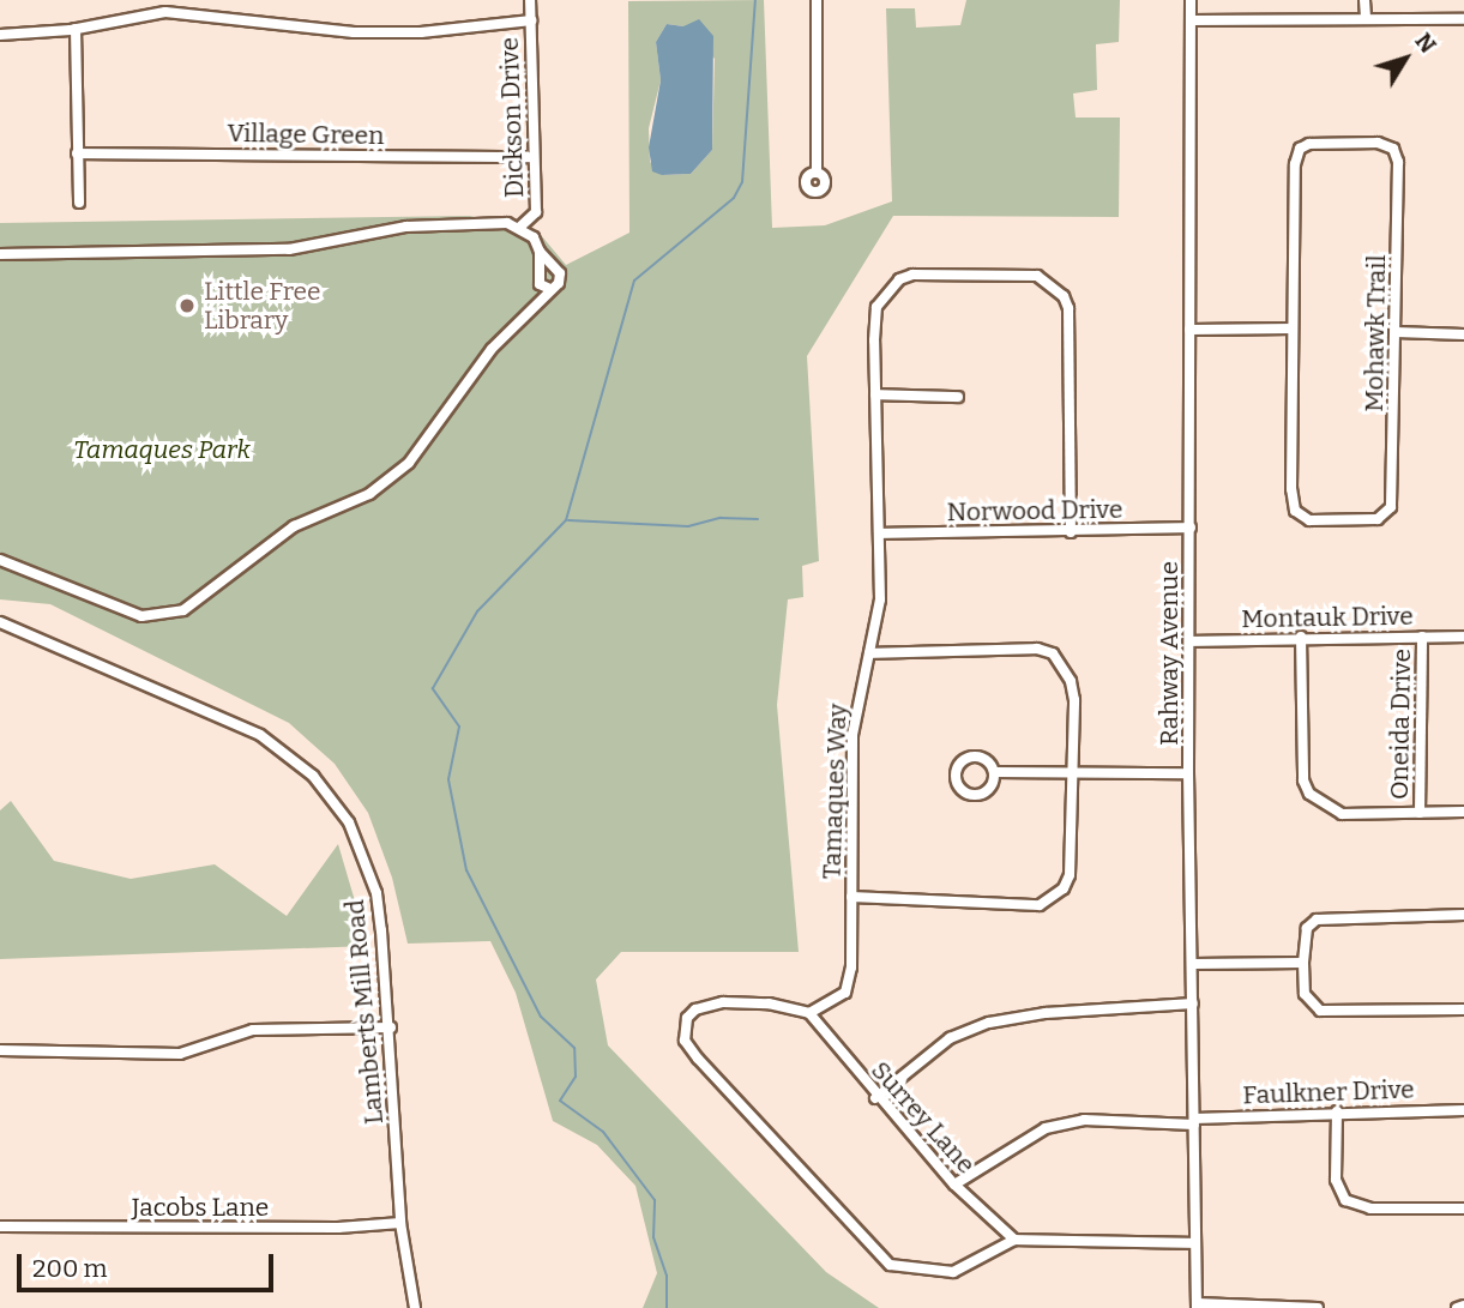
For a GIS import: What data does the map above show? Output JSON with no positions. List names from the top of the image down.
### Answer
{
  "streets": {
    "street": [
      "Dickson Drive",
      "Village Green",
      "Mohawk Trail",
      "Norwood Drive",
      "Montauk Drive",
      "Rahway Avenue",
      "Oneida Drive",
      "Tamaques Way",
      "Lamberts Mill Road",
      "Faulkner Drive",
      "Surrey Lane",
      "Jacobs Lane"
    ]
  },
  "crossings": [
    ["Dickson Drive", "Village Green"],
    ["Norwood Drive", "Rahway Avenue"],
    ["Norwood Drive", "Tamaques Way"],
    ["Montauk Drive", "Rahway Avenue"],
    ["Montauk Drive", "Oneida Drive"],
    ["Rahway Avenue", "Faulkner Drive"],
    ["Tamaques Way", "Surrey Lane"],
    ["Lamberts Mill Road", "Jacobs Lane"],
    ["Faulkner Drive", "Surrey Lane"]
  ],
  "parks": ["Tamaques Park"],
  "places": ["Little Free Library"],
  "scale_bar": "200 m",
  "north": "top right"
}
